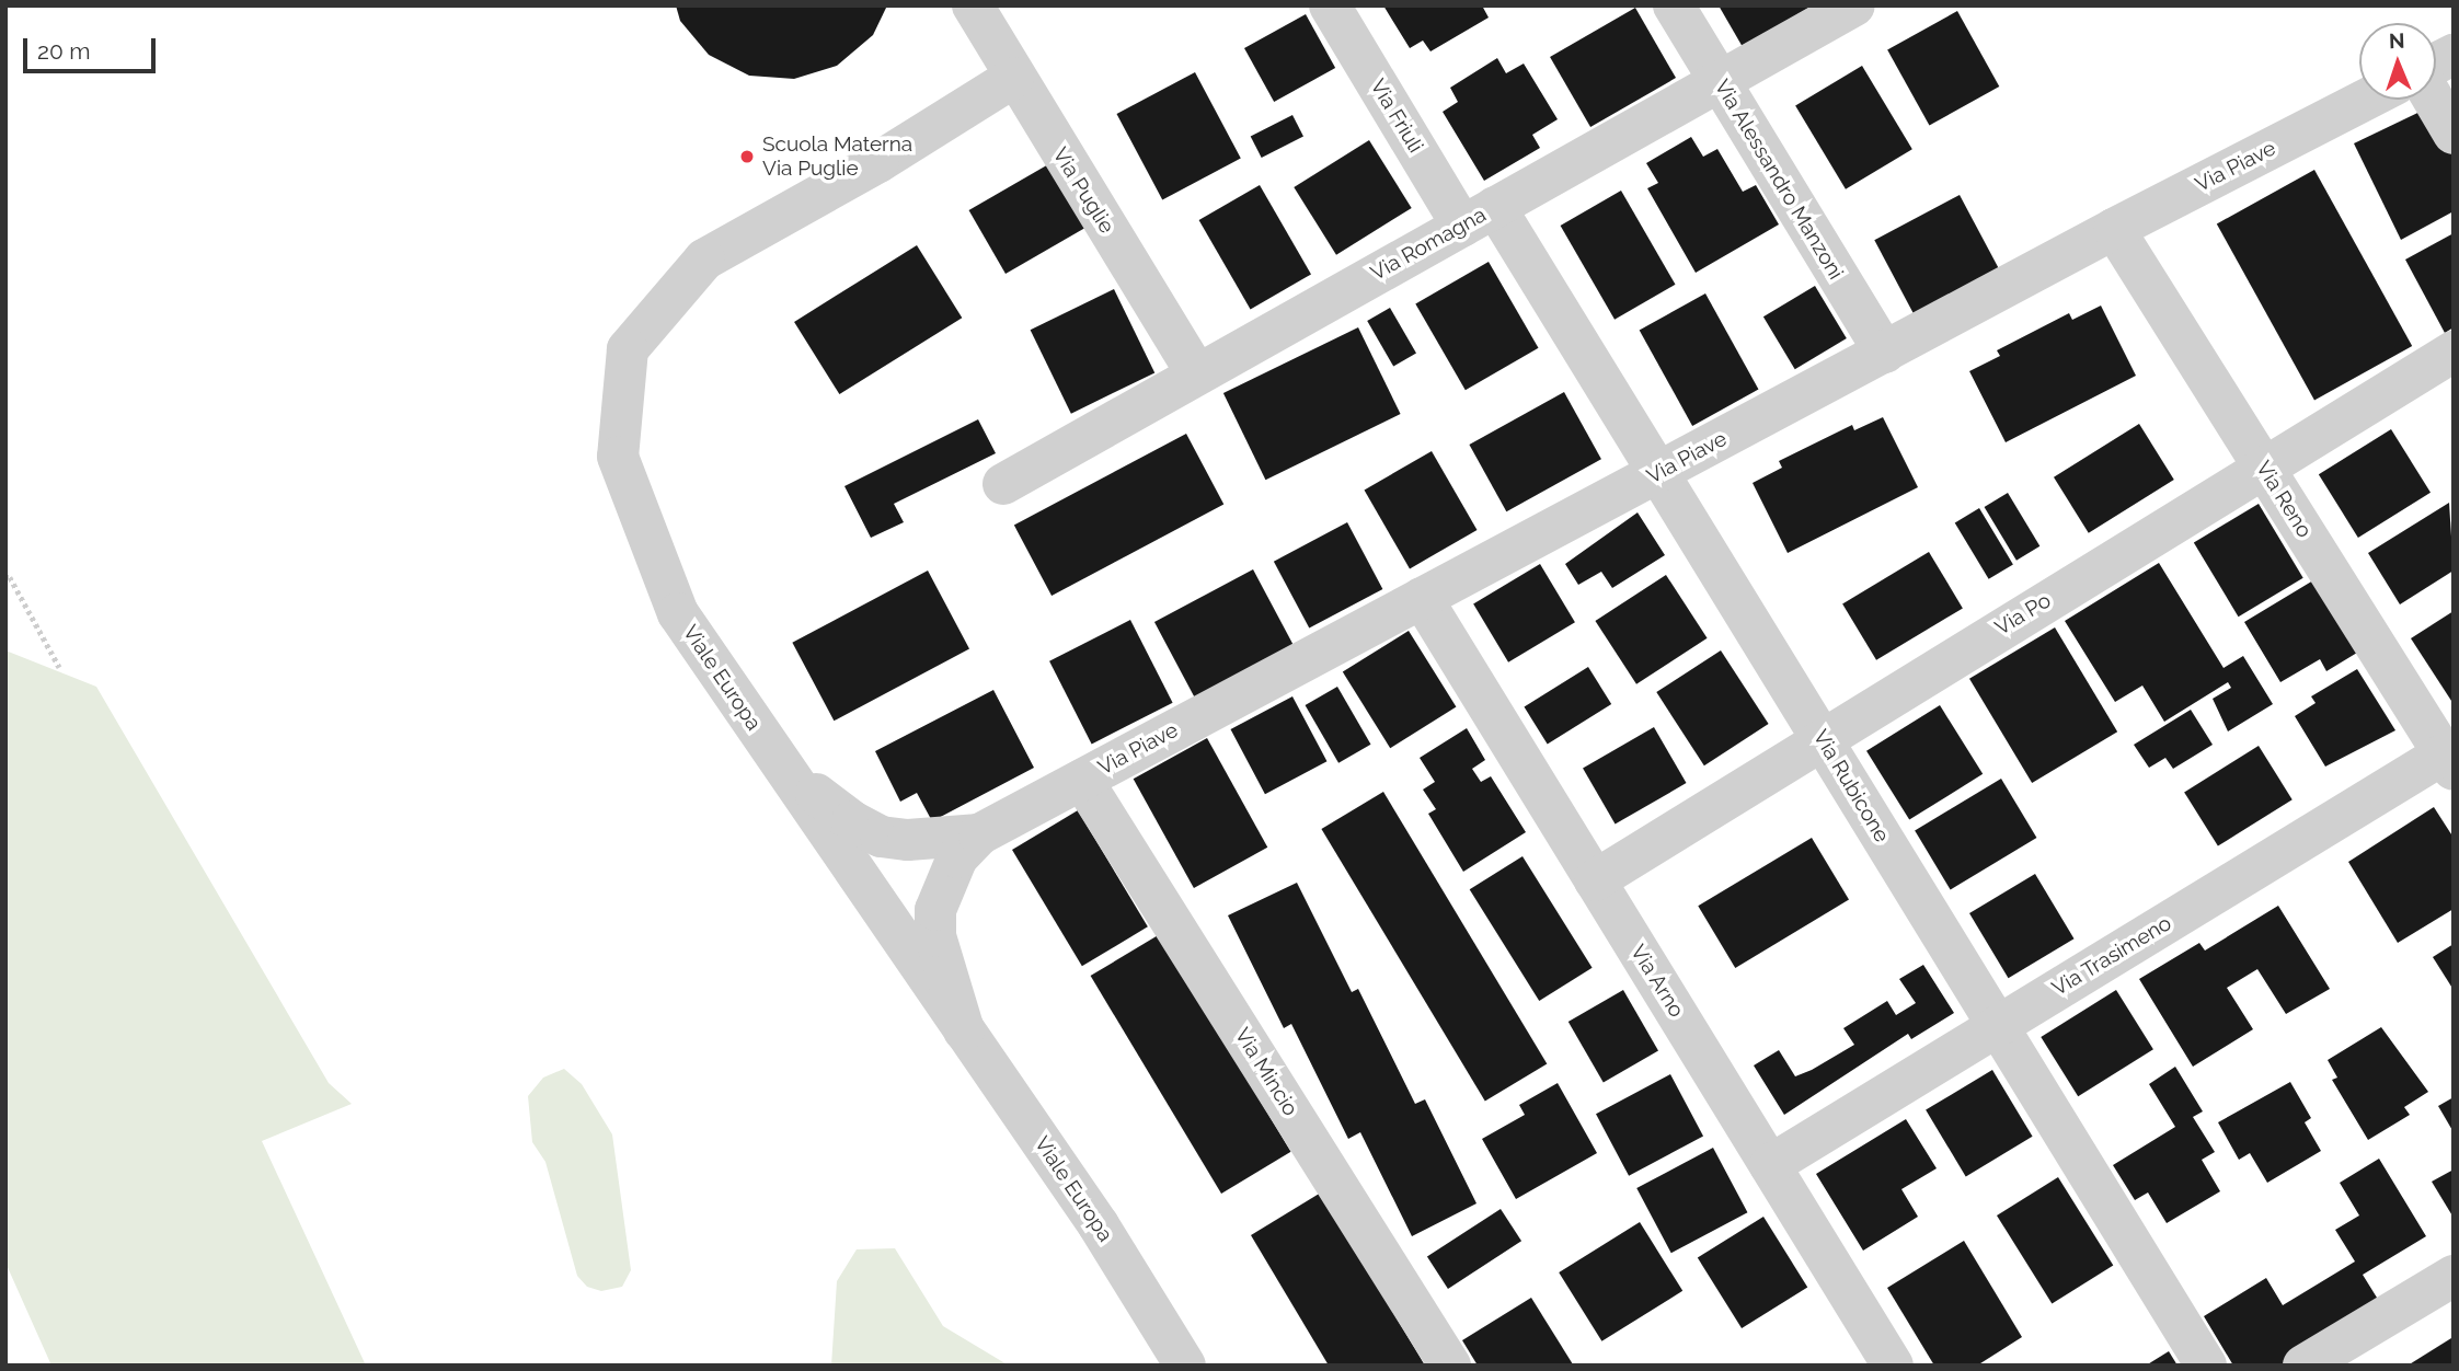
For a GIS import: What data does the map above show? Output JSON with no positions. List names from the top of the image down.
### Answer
{
  "streets": {
    "street": [
      "Via Friuli",
      "Via Piave",
      "Via Alessandro Manzoni",
      "Via Puglie",
      "Via Romagna",
      "Via Reno",
      "Via Po",
      "Viale Europa",
      "Via Rubicone",
      "Via Trasimeno",
      "Via Arno",
      "Via Mincio"
    ]
  },
  "crossings": [
    ["Via Friuli", "Via Romagna"],
    ["Via Friuli", "Via Rubicone"],
    ["Via Piave", "Via Alessandro Manzoni"],
    ["Via Piave", "Via Reno"],
    ["Via Piave", "Viale Europa"],
    ["Via Piave", "Via Rubicone"],
    ["Via Piave", "Via Arno"],
    ["Via Piave", "Via Mincio"],
    ["Via Alessandro Manzoni", "Via Romagna"],
    ["Via Puglie", "Via Romagna"],
    ["Via Puglie", "Viale Europa"],
    ["Via Romagna", "Via Rubicone"],
    ["Via Reno", "Via Po"],
    ["Via Reno", "Via Trasimeno"],
    ["Via Po", "Via Rubicone"],
    ["Via Po", "Via Arno"],
    ["Via Rubicone", "Via Trasimeno"],
    ["Via Trasimeno", "Via Arno"]
  ],
  "places": ["Scuola Materna Via Puglie"],
  "scale_bar": "20 m",
  "north": "top"
}
